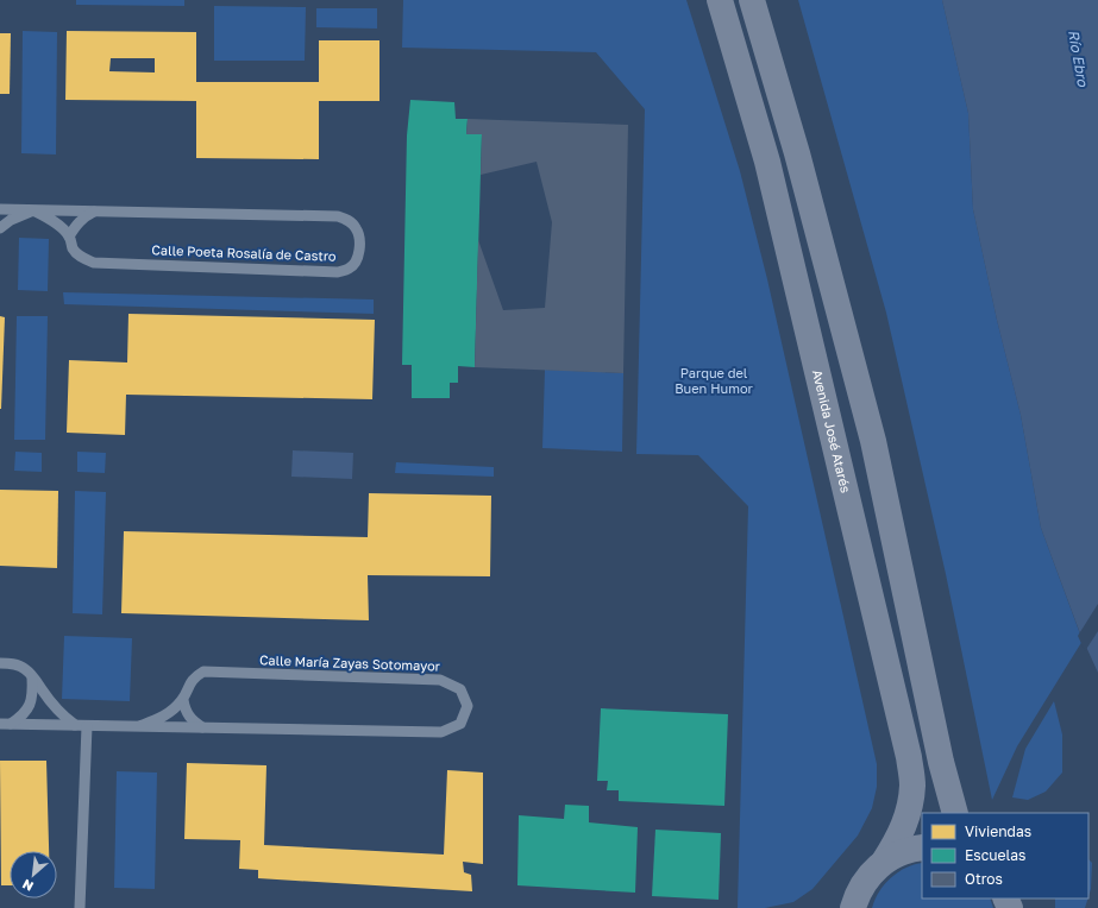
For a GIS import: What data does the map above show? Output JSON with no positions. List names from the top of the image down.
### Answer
{
  "streets": {
    "main road": ["Avenida José Atarés"],
    "lane": ["Calle Poeta Rosalía de Castro", "Calle María Zayas Sotomayor"]
  },
  "water": ["Río Ebro"],
  "parks": ["Parque del Buen Humor"],
  "legend": ["Viviendas", "Escuelas", "Otros"],
  "north": "bottom left"
}
